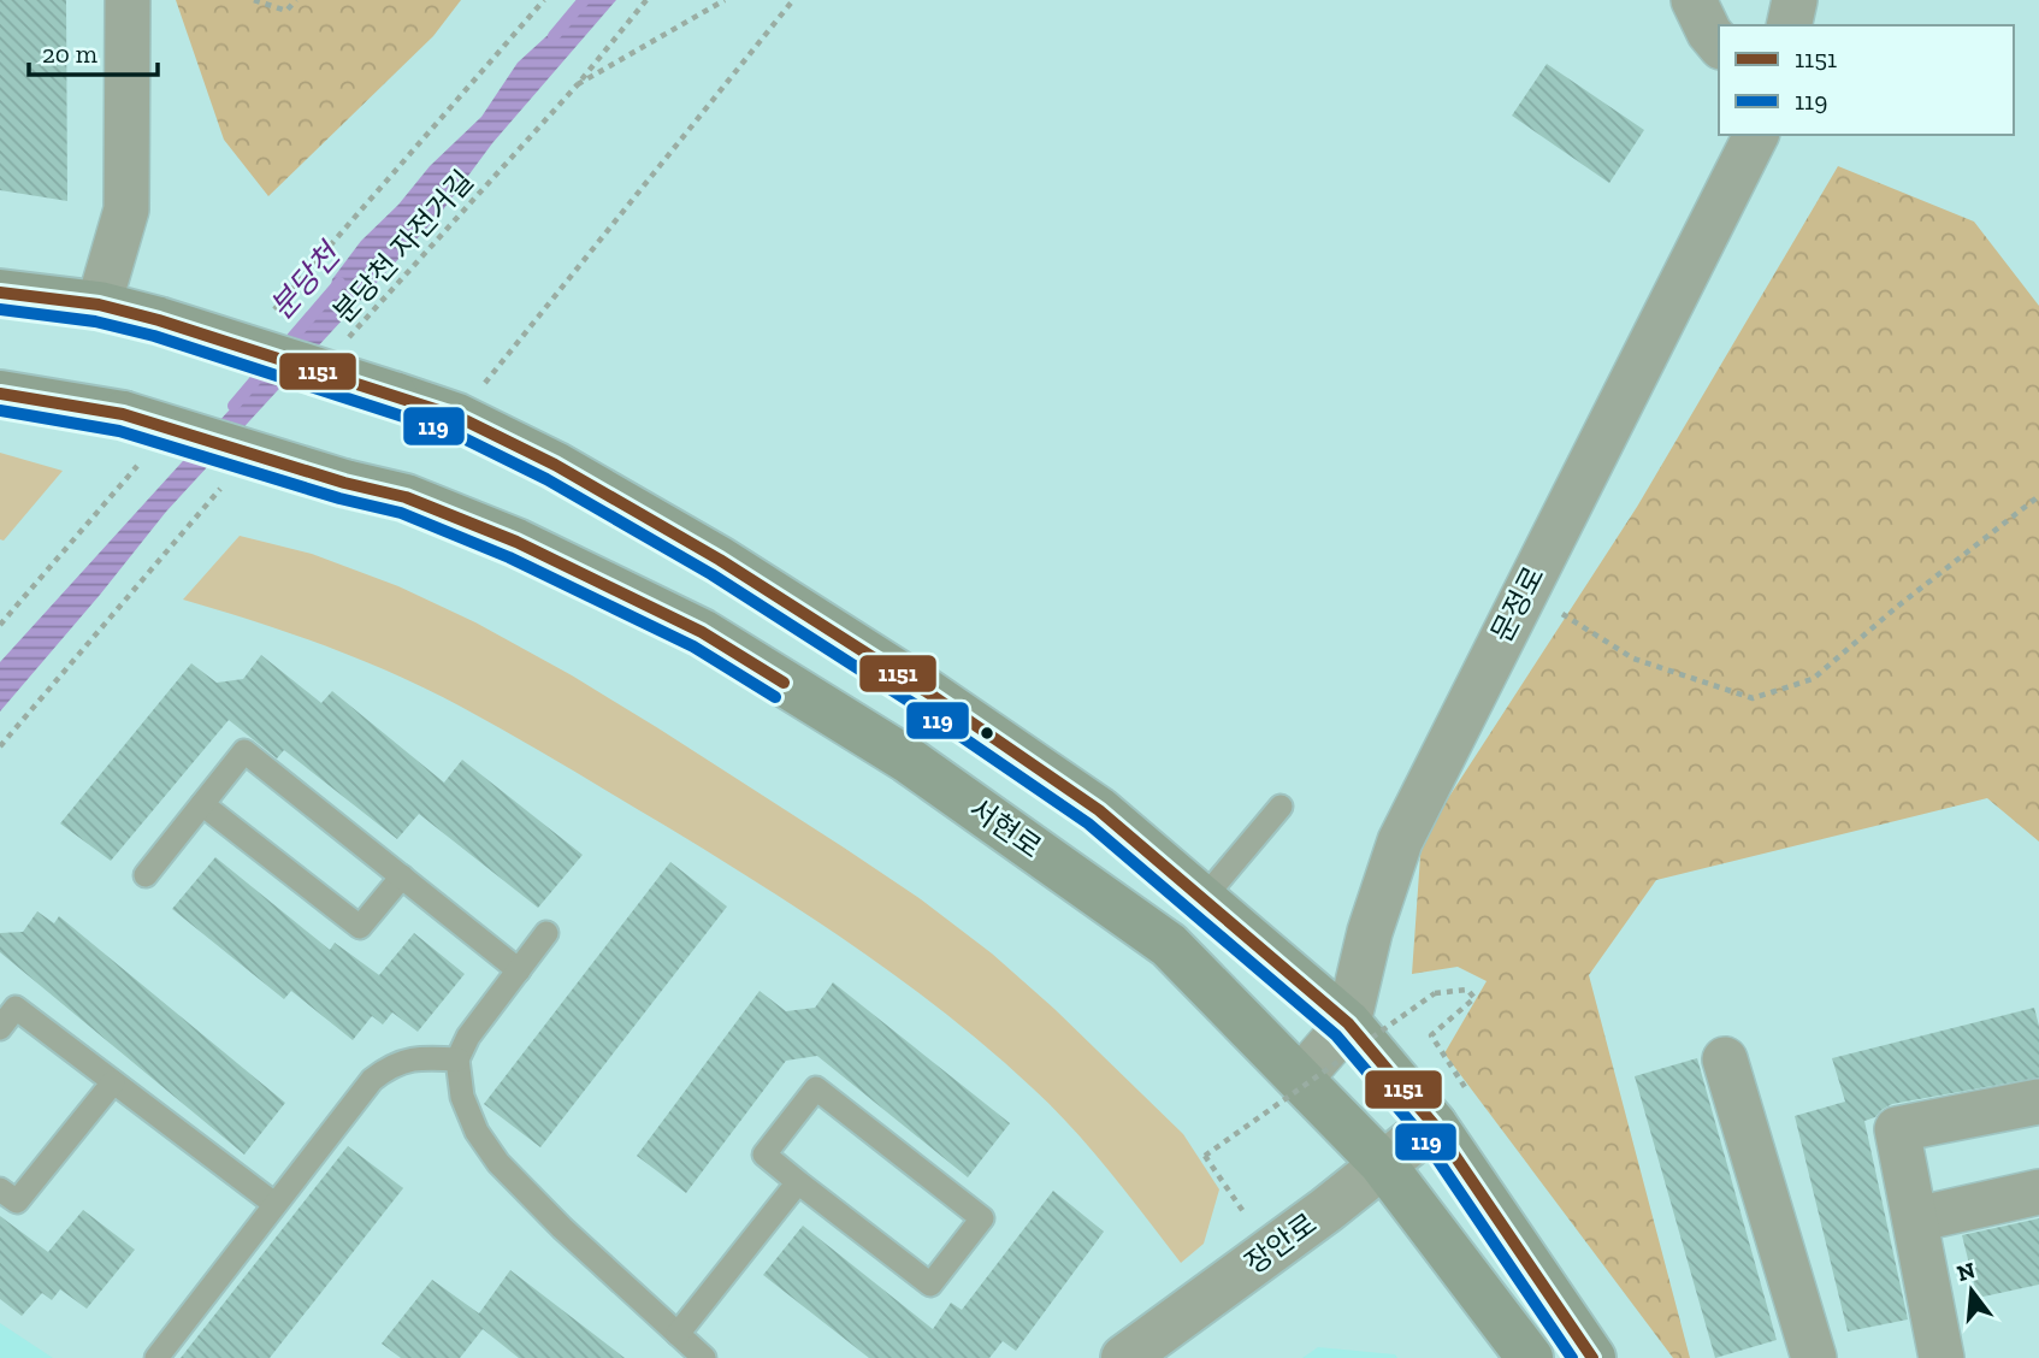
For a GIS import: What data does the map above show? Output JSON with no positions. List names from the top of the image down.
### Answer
{
  "streets": {
    "main road": ["서현로"],
    "street": ["문정로", "장안로"],
    "path": ["분당천 자전거길"]
  },
  "crossings": [
    ["문정로", "서현로"],
    ["서현로", "장안로"]
  ],
  "water": ["분당천"],
  "lines": ["transit line 1151", "transit line 119"],
  "legend": ["1151", "119"],
  "scale_bar": "20 m",
  "north": "top"
}
